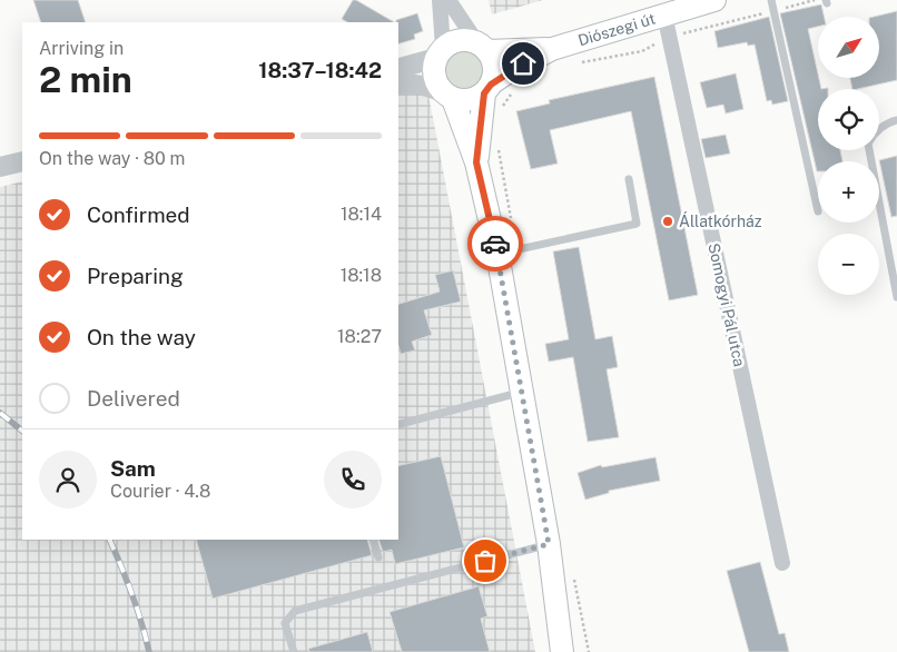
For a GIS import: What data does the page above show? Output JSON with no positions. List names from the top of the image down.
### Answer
{
  "streets": {
    "main road": ["Diószegi út"],
    "street": ["Somogyi Pál utca"]
  },
  "crossings": [
    ["Diószegi út", "Somogyi Pál utca"]
  ],
  "places": ["Állatkórház"],
  "north": "top right",
  "page": {
    "map_buttons": ["+", "−"],
    "heading": ["2 min", "Arriving in", "18:37–18:42"],
    "panel": ["Sam", "Courier · 4.8"],
    "bar": "On the way · 80 m",
    "list": [
      ["Confirmed", "18:14"],
      ["Preparing", "18:18"],
      ["On the way", "18:27"],
      "Delivered"
    ]
  }
}
